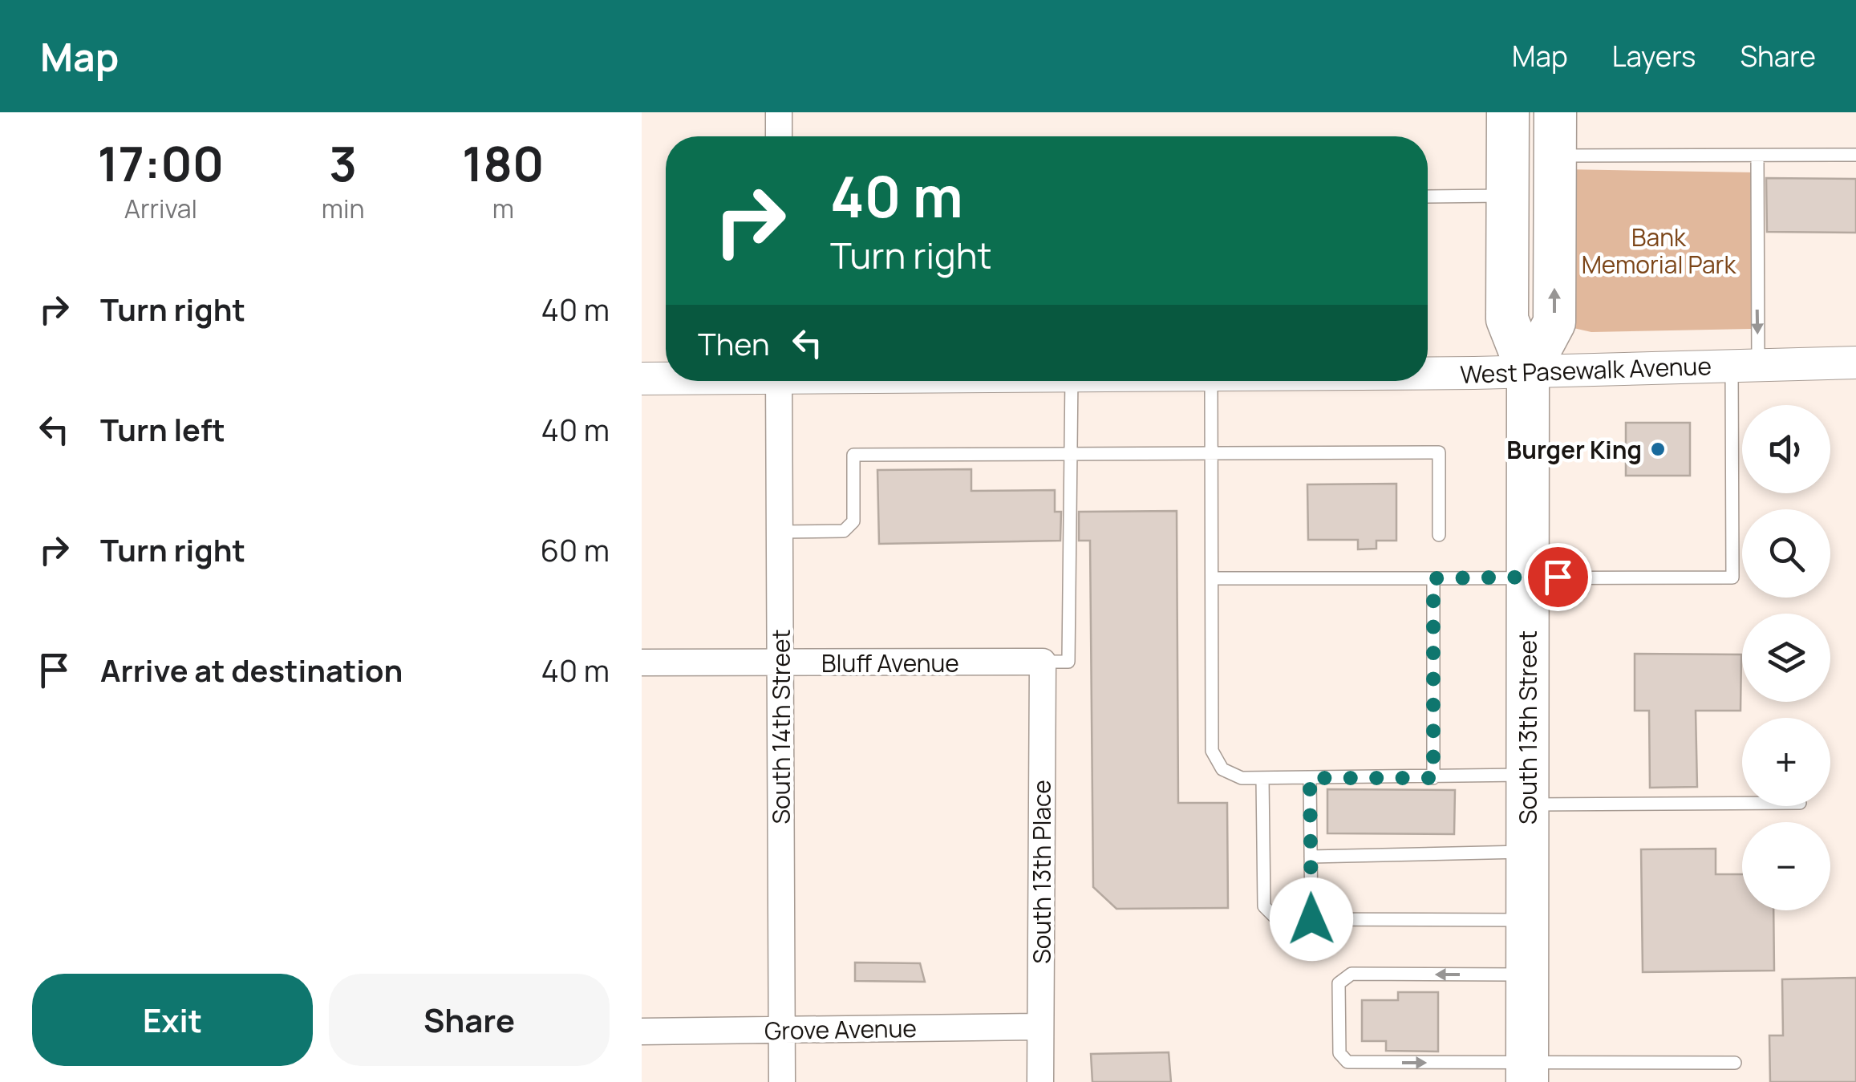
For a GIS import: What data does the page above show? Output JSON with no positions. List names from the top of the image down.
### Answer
{
  "streets": {
    "highway": ["South 13th Street"],
    "street": [
      "West Pasewalk Avenue",
      "Bluff Avenue",
      "South 14th Street",
      "South 13th Place",
      "Grove Avenue"
    ]
  },
  "crossings": [
    ["West Pasewalk Avenue", "South 13th Street"],
    ["Bluff Avenue", "South 14th Street"],
    ["Bluff Avenue", "South 13th Place"],
    ["South 14th Street", "Grove Avenue"],
    ["South 13th Place", "Grove Avenue"]
  ],
  "parks": ["Bank Memorial Park"],
  "places": ["Burger King"],
  "page": {
    "header": "Map",
    "nav": ["Map", "Layers", "Share"],
    "eta": [
      "17:00",
      "Arrival",
      "3",
      "min",
      "180",
      "m"
    ],
    "turn": ["40 m", "Turn right"],
    "list": [
      {
        "name": "Turn right",
        "value": "40 m"
      },
      {
        "name": "Turn left",
        "value": "40 m"
      },
      {
        "name": "Turn right",
        "value": "60 m"
      },
      {
        "name": "Arrive at destination",
        "value": "40 m"
      }
    ],
    "then": "Then",
    "map_buttons": ["+", "−"],
    "buttons": ["Exit", "Share"]
  }
}
